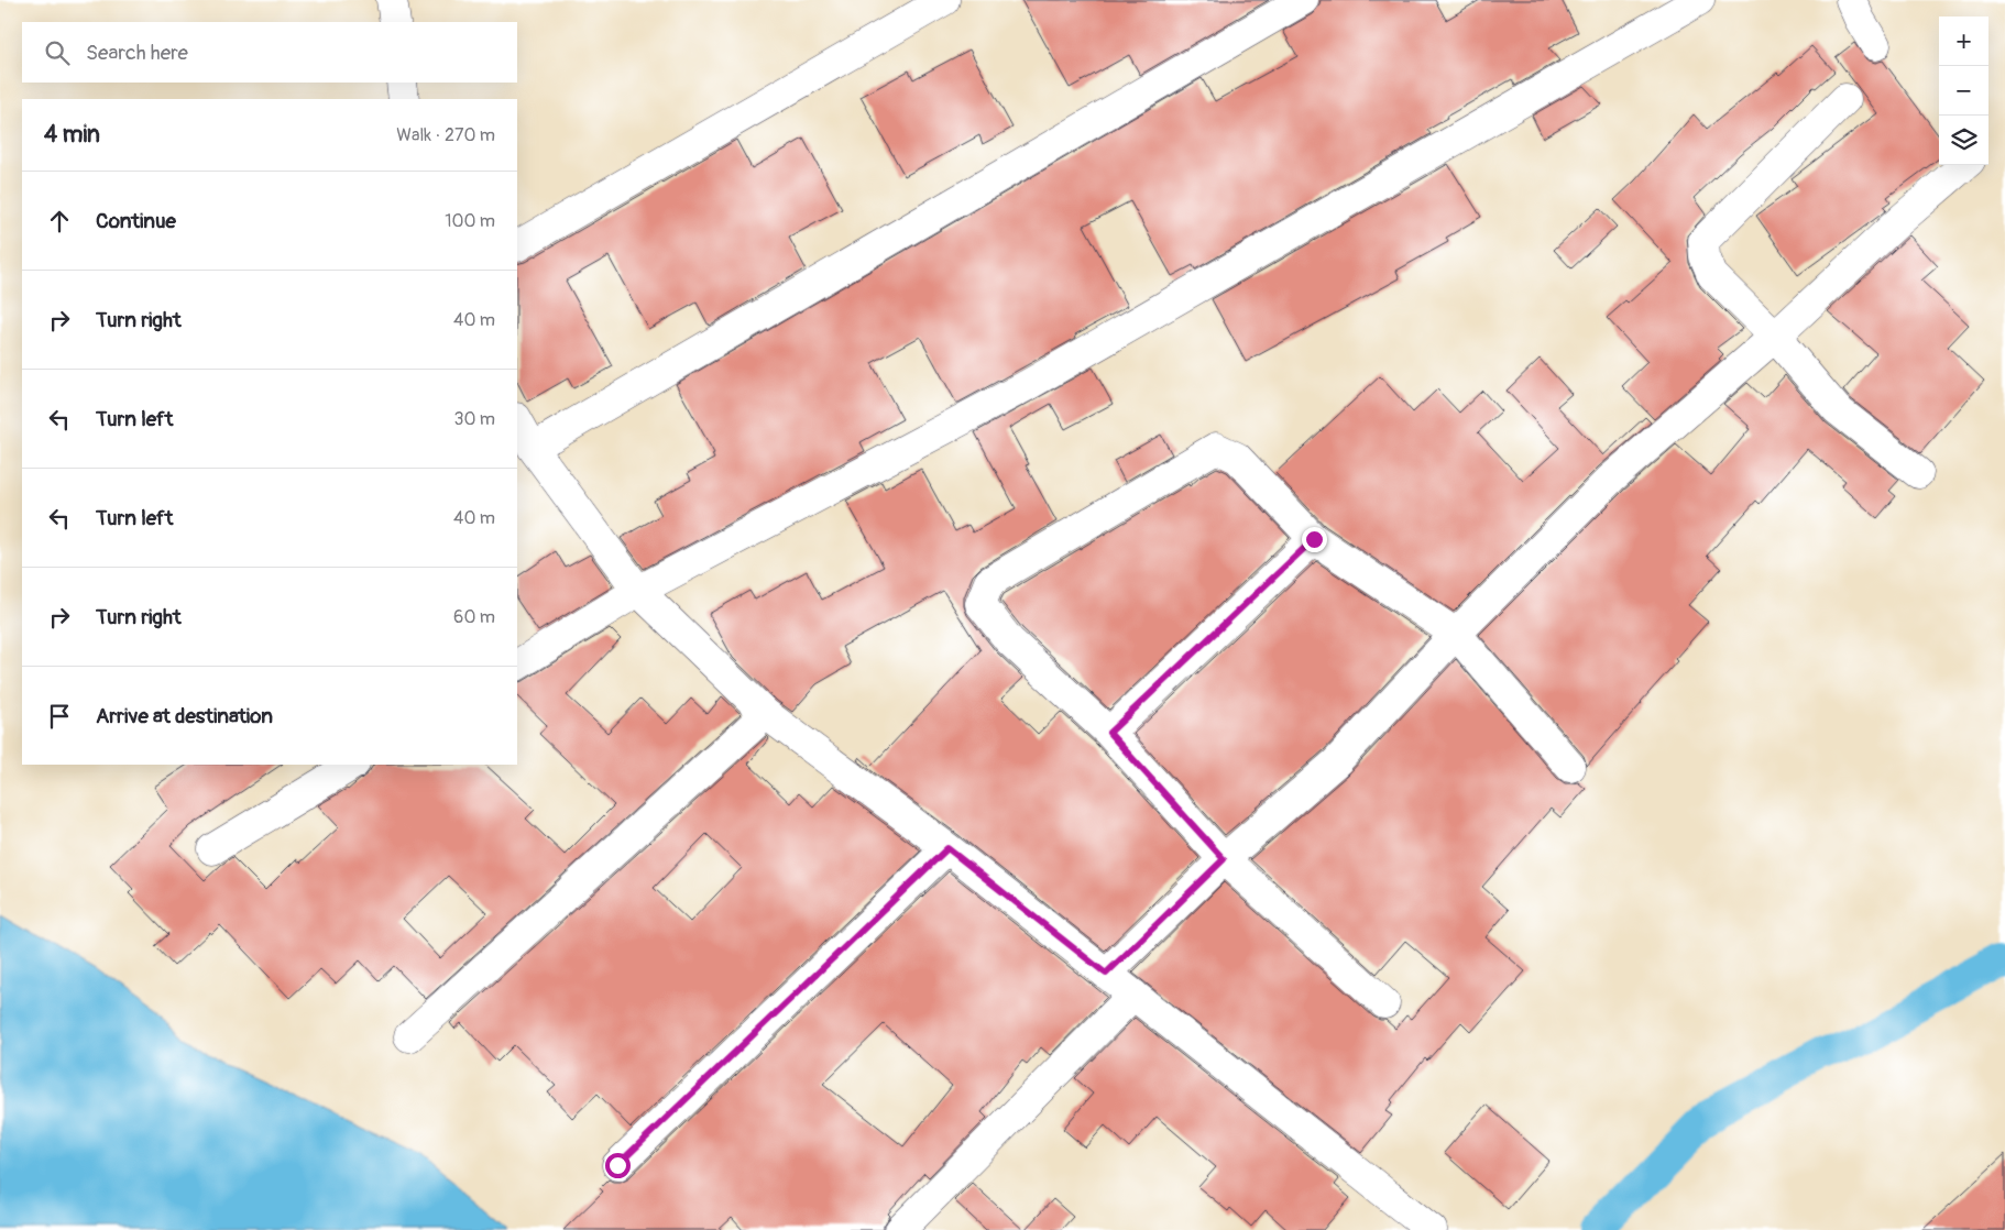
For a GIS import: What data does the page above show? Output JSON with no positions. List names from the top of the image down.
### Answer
{
  "page": {
    "map_buttons": ["+", "−"],
    "search": "Search here",
    "heading": ["4 min", "Walk · 270 m"],
    "list": [
      ["Continue", "100 m"],
      ["Turn right", "40 m"],
      ["Turn left", "30 m"],
      ["Turn left", "40 m"],
      ["Turn right", "60 m"],
      "Arrive at destination"
    ]
  }
}
